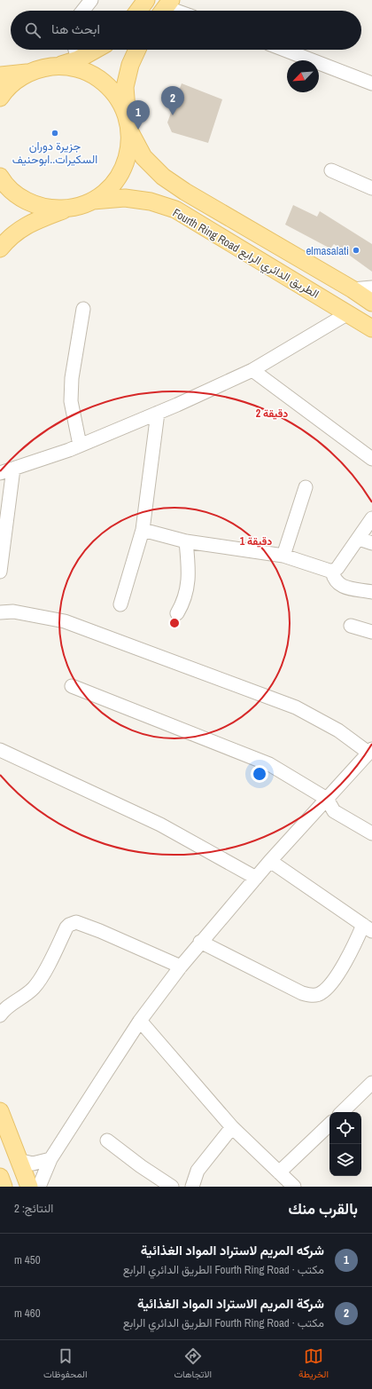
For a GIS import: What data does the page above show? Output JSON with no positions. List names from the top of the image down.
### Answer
{
  "streets": {
    "main road": ["Fourth Ring Road الطريق الدائري الرابع"]
  },
  "places": ["جزيرة دوران السكيرات..ابوحنيف", "elmasalati"],
  "north": "bottom left",
  "page": {
    "search": "ابحث هنا",
    "pins": ["2", "1"],
    "heading": ["بالقرب منك", "النتائج: 2"],
    "list": [
      {
        "mark": "1",
        "name": "شركه المريم لاستراد المواد الغذائية",
        "note": "مكتب · Fourth Ring Road الطريق الدائري الرابع",
        "value": "450 m"
      },
      {
        "mark": "2",
        "name": "شركة المريم الاستراد المواد الغذائية",
        "note": "مكتب · Fourth Ring Road الطريق الدائري الرابع",
        "value": "460 m"
      }
    ],
    "nav": ["الخريطة", "الاتجاهات", "المحفوظات"]
  },
  "rings": ["2 دقيقة", "1 دقيقة"]
}
